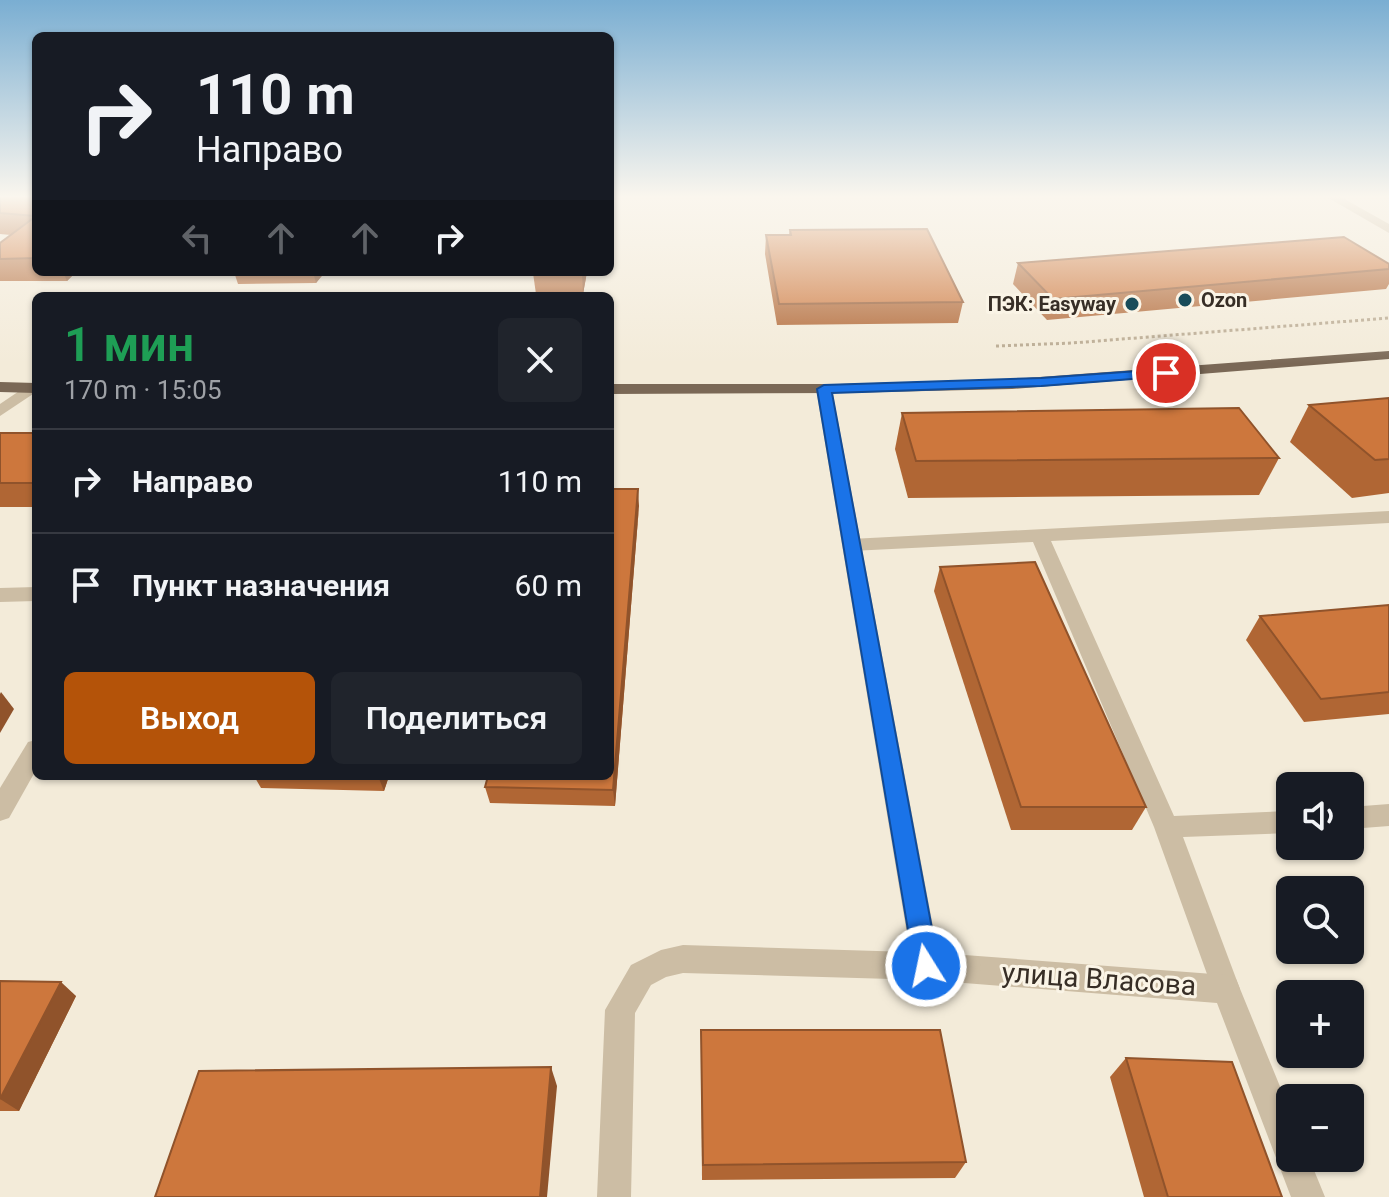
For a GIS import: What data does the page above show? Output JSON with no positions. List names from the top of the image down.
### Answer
{
  "streets": {
    "street": ["улица Власова"]
  },
  "places": ["Ozon", "ПЭК: Easyway"],
  "page": {
    "turn": ["110 m", "Направо"],
    "heading": ["1 мин", "170 m · 15:05"],
    "list": [
      {
        "name": "Направо",
        "value": "110 m"
      },
      {
        "name": "Пункт назначения",
        "value": "60 m"
      }
    ],
    "buttons": ["Выход", "Поделиться"],
    "map_buttons": ["+", "−"]
  }
}
